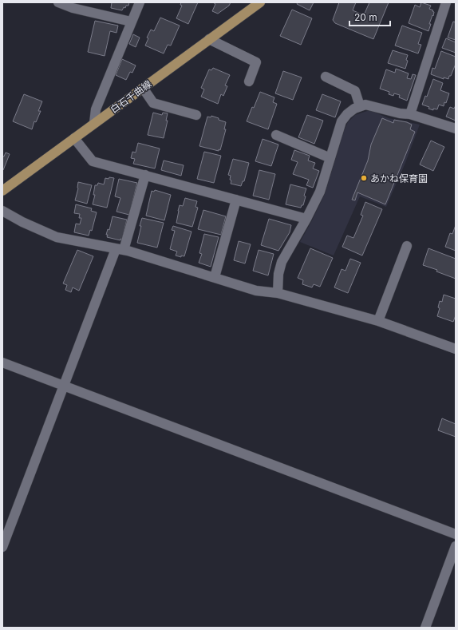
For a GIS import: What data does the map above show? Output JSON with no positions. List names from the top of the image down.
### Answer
{
  "streets": {
    "main road": ["白石千曲線"]
  },
  "places": ["あかね保育園"],
  "scale_bar": "20 m"
}
